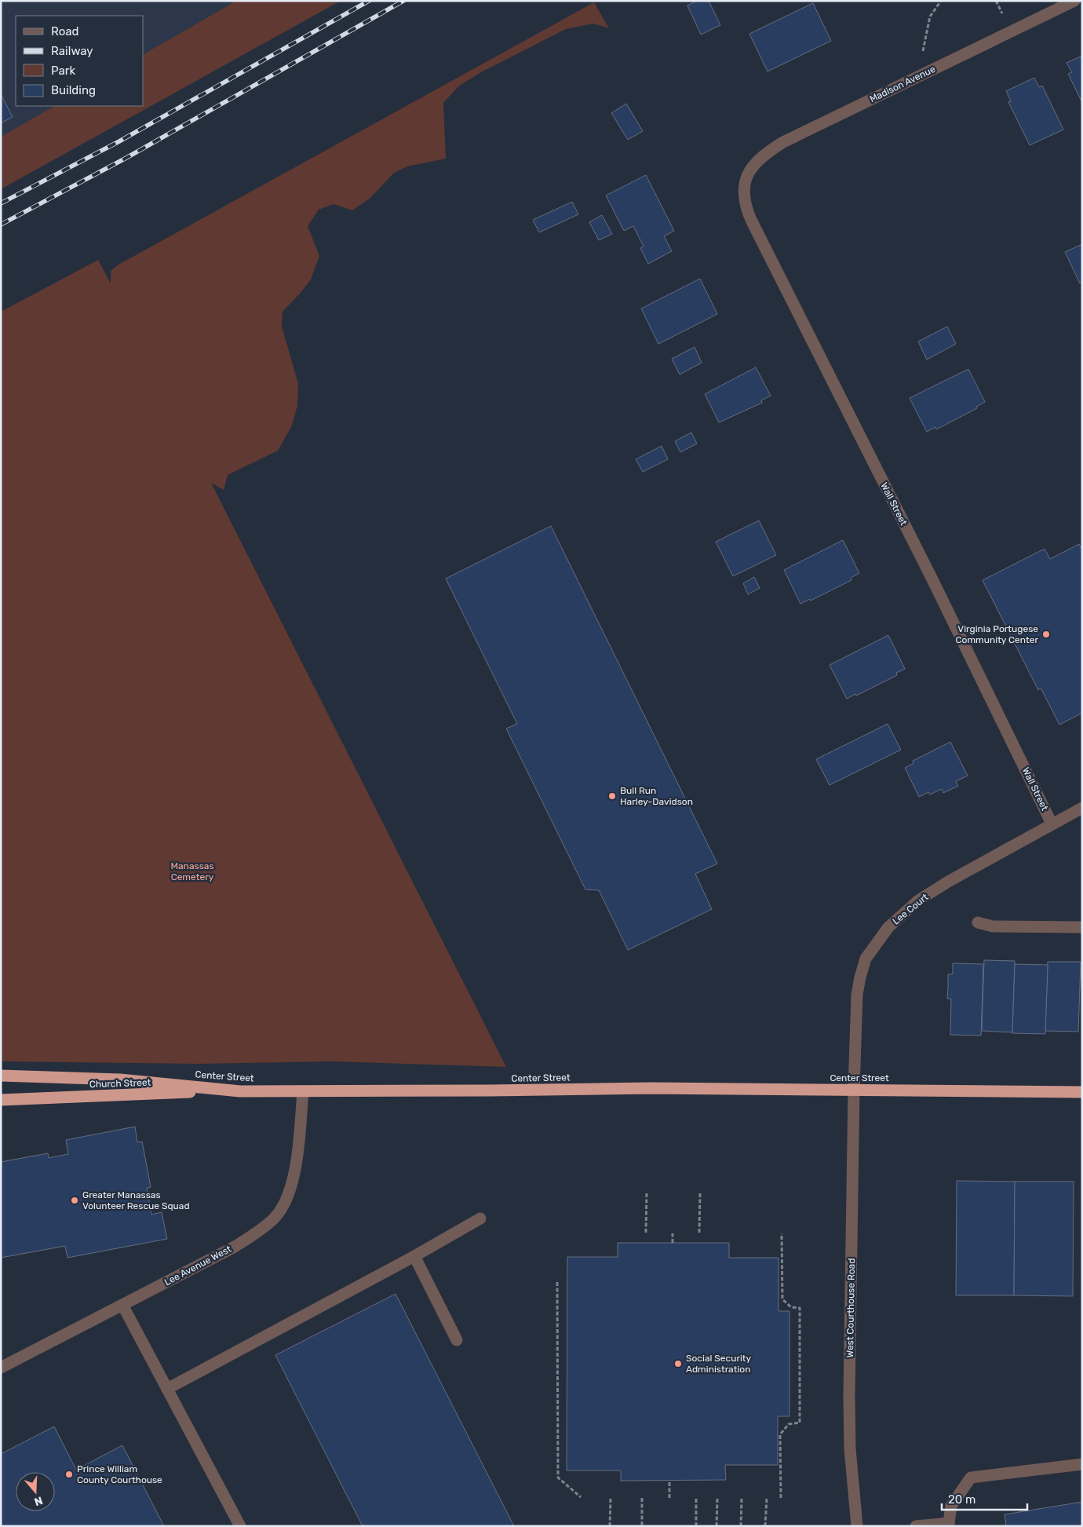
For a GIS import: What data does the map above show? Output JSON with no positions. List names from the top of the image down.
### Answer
{
  "streets": {
    "highway": ["Center Street", "Church Street"],
    "street": [
      "Madison Avenue",
      "Wall Street",
      "Lee Court",
      "Lee Avenue West",
      "West Courthouse Road"
    ]
  },
  "crossings": [
    ["Madison Avenue", "Wall Street"],
    ["Wall Street", "Lee Court"],
    ["Lee Court", "Center Street"],
    ["Lee Court", "West Courthouse Road"],
    ["Center Street", "Church Street"],
    ["Center Street", "Lee Avenue West"],
    ["Center Street", "West Courthouse Road"]
  ],
  "parks": ["Manassas Cemetery"],
  "places": [
    "Virginia Portugese Community Center",
    "Bull Run Harley-Davidson",
    "Greater Manassas Volunteer Rescue Squad",
    "Social Security Administration",
    "Prince William County Courthouse"
  ],
  "legend": [
    "Road",
    "Railway",
    "Park",
    "Building"
  ],
  "scale_bar": "20 m",
  "north": "bottom"
}
